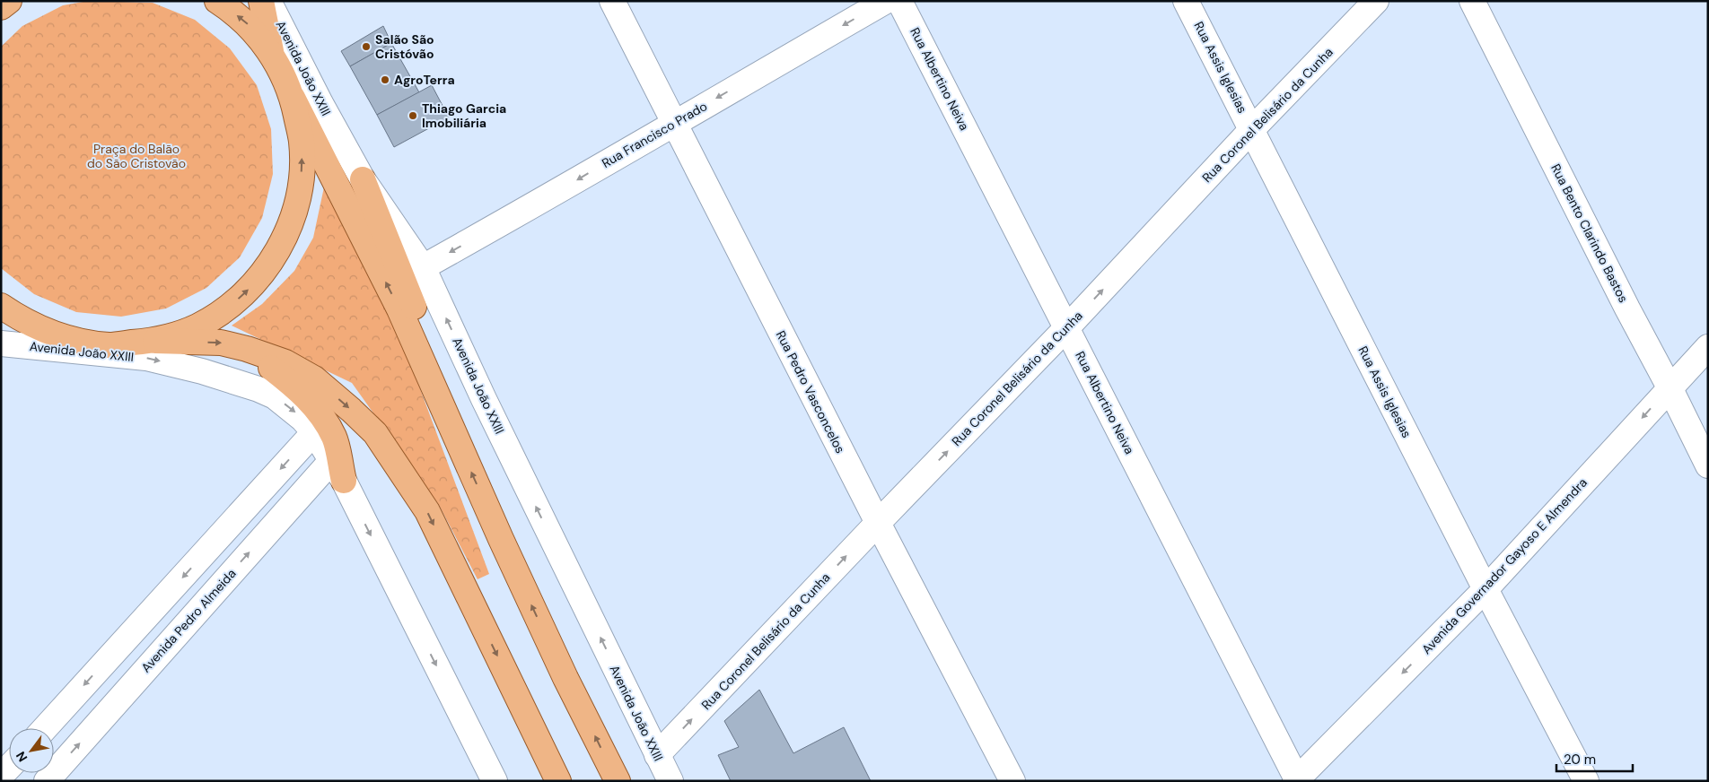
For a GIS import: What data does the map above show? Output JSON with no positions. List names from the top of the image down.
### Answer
{
  "streets": {
    "main road": ["Avenida João XXIII"],
    "street": [
      "Rua Assis Iglesias",
      "Rua Albertino Neiva",
      "Rua Coronel Belisário da Cunha",
      "Rua Francisco Prado",
      "Rua Bento Clarindo Bastos",
      "Rua Pedro Vasconcelos",
      "Avenida Governador Gayoso E Almendra",
      "Avenida Pedro Almeida"
    ]
  },
  "crossings": [
    ["Rua Assis Iglesias", "Rua Coronel Belisário da Cunha"],
    ["Rua Assis Iglesias", "Avenida Governador Gayoso E Almendra"],
    ["Avenida João XXIII", "Rua Coronel Belisário da Cunha"],
    ["Avenida João XXIII", "Rua Francisco Prado"],
    ["Avenida João XXIII", "Avenida Pedro Almeida"],
    ["Rua Albertino Neiva", "Rua Coronel Belisário da Cunha"],
    ["Rua Albertino Neiva", "Avenida Governador Gayoso E Almendra"],
    ["Rua Coronel Belisário da Cunha", "Rua Pedro Vasconcelos"],
    ["Rua Francisco Prado", "Rua Pedro Vasconcelos"],
    ["Rua Bento Clarindo Bastos", "Avenida Governador Gayoso E Almendra"]
  ],
  "one_way": ["Rua Coronel Belisário da Cunha", "Rua Francisco Prado", "Avenida Governador Gayoso E Almendra"],
  "parks": ["Praça do Balão do São Cristovão"],
  "places": ["Salão São Cristóvão", "AgroTerra", "Thiago Garcia Imobiliária"],
  "scale_bar": "20 m",
  "north": "bottom left"
}
